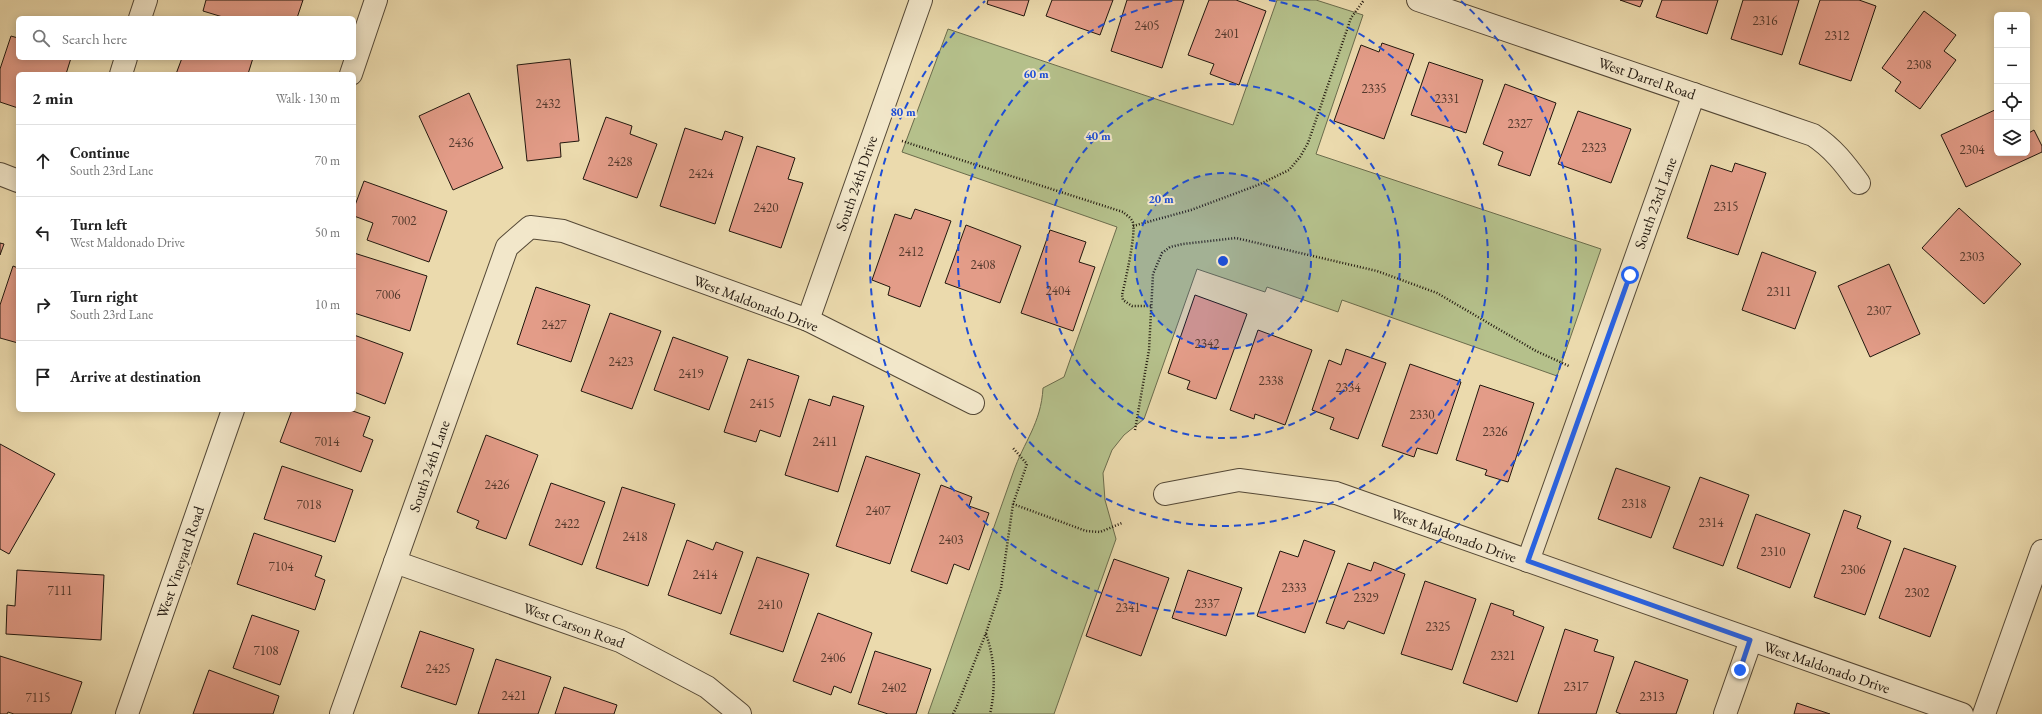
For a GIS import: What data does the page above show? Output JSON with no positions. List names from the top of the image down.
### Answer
{
  "streets": {
    "street": [
      "West Darrel Road",
      "South 24th Drive",
      "South 23rd Lane",
      "West Maldonado Drive",
      "South 24th Lane",
      "West Vineyard Road",
      "West Carson Road"
    ]
  },
  "crossings": [
    ["West Darrel Road", "South 23rd Lane"],
    ["South 24th Drive", "West Maldonado Drive"],
    ["South 23rd Lane", "West Maldonado Drive"],
    ["West Maldonado Drive", "South 24th Lane"],
    ["South 24th Lane", "West Carson Road"]
  ],
  "house_numbers": [
    "2316",
    "2405",
    "2401",
    "2312",
    "2308",
    "2335",
    "2331",
    "2432",
    "2327",
    "2436",
    "2323",
    "2304",
    "2428",
    "2424",
    "2315",
    "2420",
    "7002",
    "2412",
    "2303",
    "2408",
    "2404",
    "2311",
    "7006",
    "2307",
    "2427",
    "2342",
    "2423",
    "2419",
    "2338",
    "2334",
    "2415",
    "2330",
    "2326",
    "7014",
    "2411",
    "2426",
    "2318",
    "7018",
    "2407",
    "2314",
    "2422",
    "2418",
    "2403",
    "2310",
    "7104",
    "2306",
    "2414",
    "2333",
    "7111",
    "2302",
    "2329",
    "2337",
    "2410",
    "2341",
    "2325",
    "7108",
    "2321",
    "2406",
    "2425",
    "2317",
    "2402",
    "2421",
    "2313",
    "7115"
  ],
  "page": {
    "map_buttons": ["+", "−"],
    "search": "Search here",
    "heading": ["2 min", "Walk · 130 m"],
    "list": [
      ["Continue", "South 23rd Lane", "70 m"],
      ["Turn left", "West Maldonado Drive", "50 m"],
      ["Turn right", "South 23rd Lane", "10 m"],
      "Arrive at destination"
    ]
  },
  "rings": [
    "60 m",
    "80 m",
    "40 m",
    "20 m"
  ]
}
